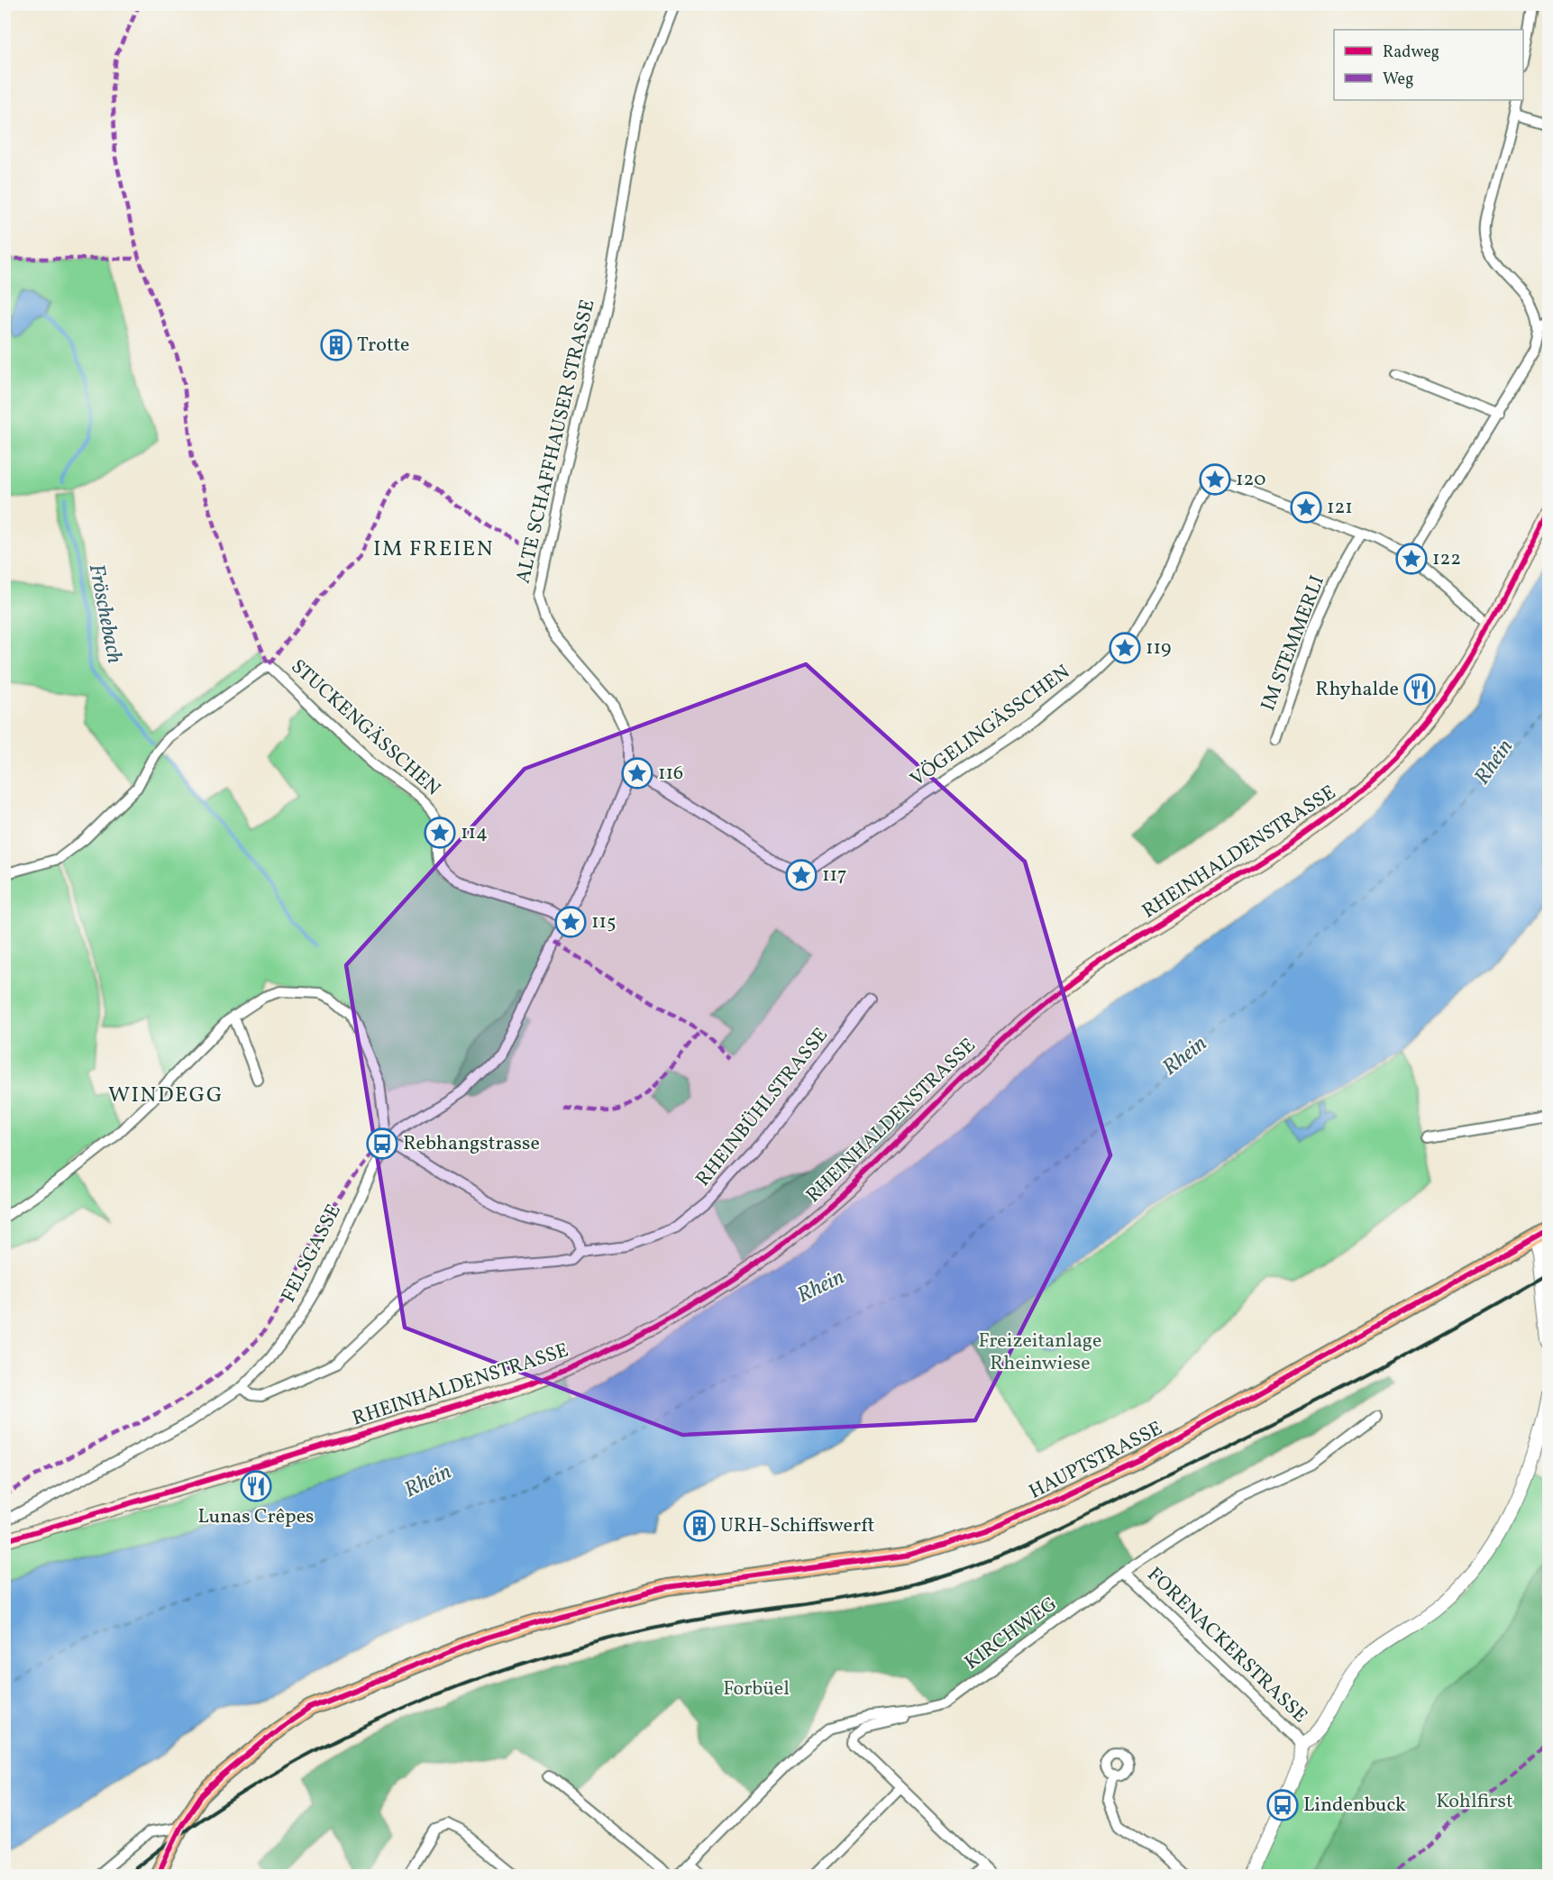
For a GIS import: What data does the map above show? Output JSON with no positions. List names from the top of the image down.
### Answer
{
  "streets": {
    "main road": ["RHEINHALDENSTRASSE", "HAUPTSTRASSE"],
    "street": [
      "ALTE SCHAFFHAUSER STRASSE",
      "IM STEMMERLI",
      "VÖGELINGÄSSCHEN",
      "STUCKENGÄSSCHEN",
      "RHEINBÜHLSTRASSE",
      "FELSGASSE",
      "KIRCHWEG",
      "FORENACKERSTRASSE"
    ]
  },
  "crossings": [
    ["ALTE SCHAFFHAUSER STRASSE", "VÖGELINGÄSSCHEN"],
    ["ALTE SCHAFFHAUSER STRASSE", "STUCKENGÄSSCHEN"],
    ["ALTE SCHAFFHAUSER STRASSE", "FELSGASSE"],
    ["IM STEMMERLI", "VÖGELINGÄSSCHEN"],
    ["VÖGELINGÄSSCHEN", "RHEINHALDENSTRASSE"],
    ["STUCKENGÄSSCHEN", "FELSGASSE"],
    ["RHEINBÜHLSTRASSE", "FELSGASSE"],
    ["KIRCHWEG", "FORENACKERSTRASSE"]
  ],
  "districts": ["IM FREIEN", "WINDEGG"],
  "water": ["Fröschebach", "Rhein"],
  "parks": ["Freizeitanlage Rheinwiese", "Forbüel", "Kohlfirst"],
  "places": {
    "building": ["Trotte", "URH-Schiffswerft"],
    "place": [
      "120",
      "121",
      "122",
      "119",
      "116",
      "114",
      "117",
      "115"
    ],
    "restaurant": ["Rhyhalde", "Lunas Crêpes"],
    "bus stop": ["Rebhangstrasse", "Lindenbuck"]
  },
  "legend": ["Radweg", "Weg"]
}
